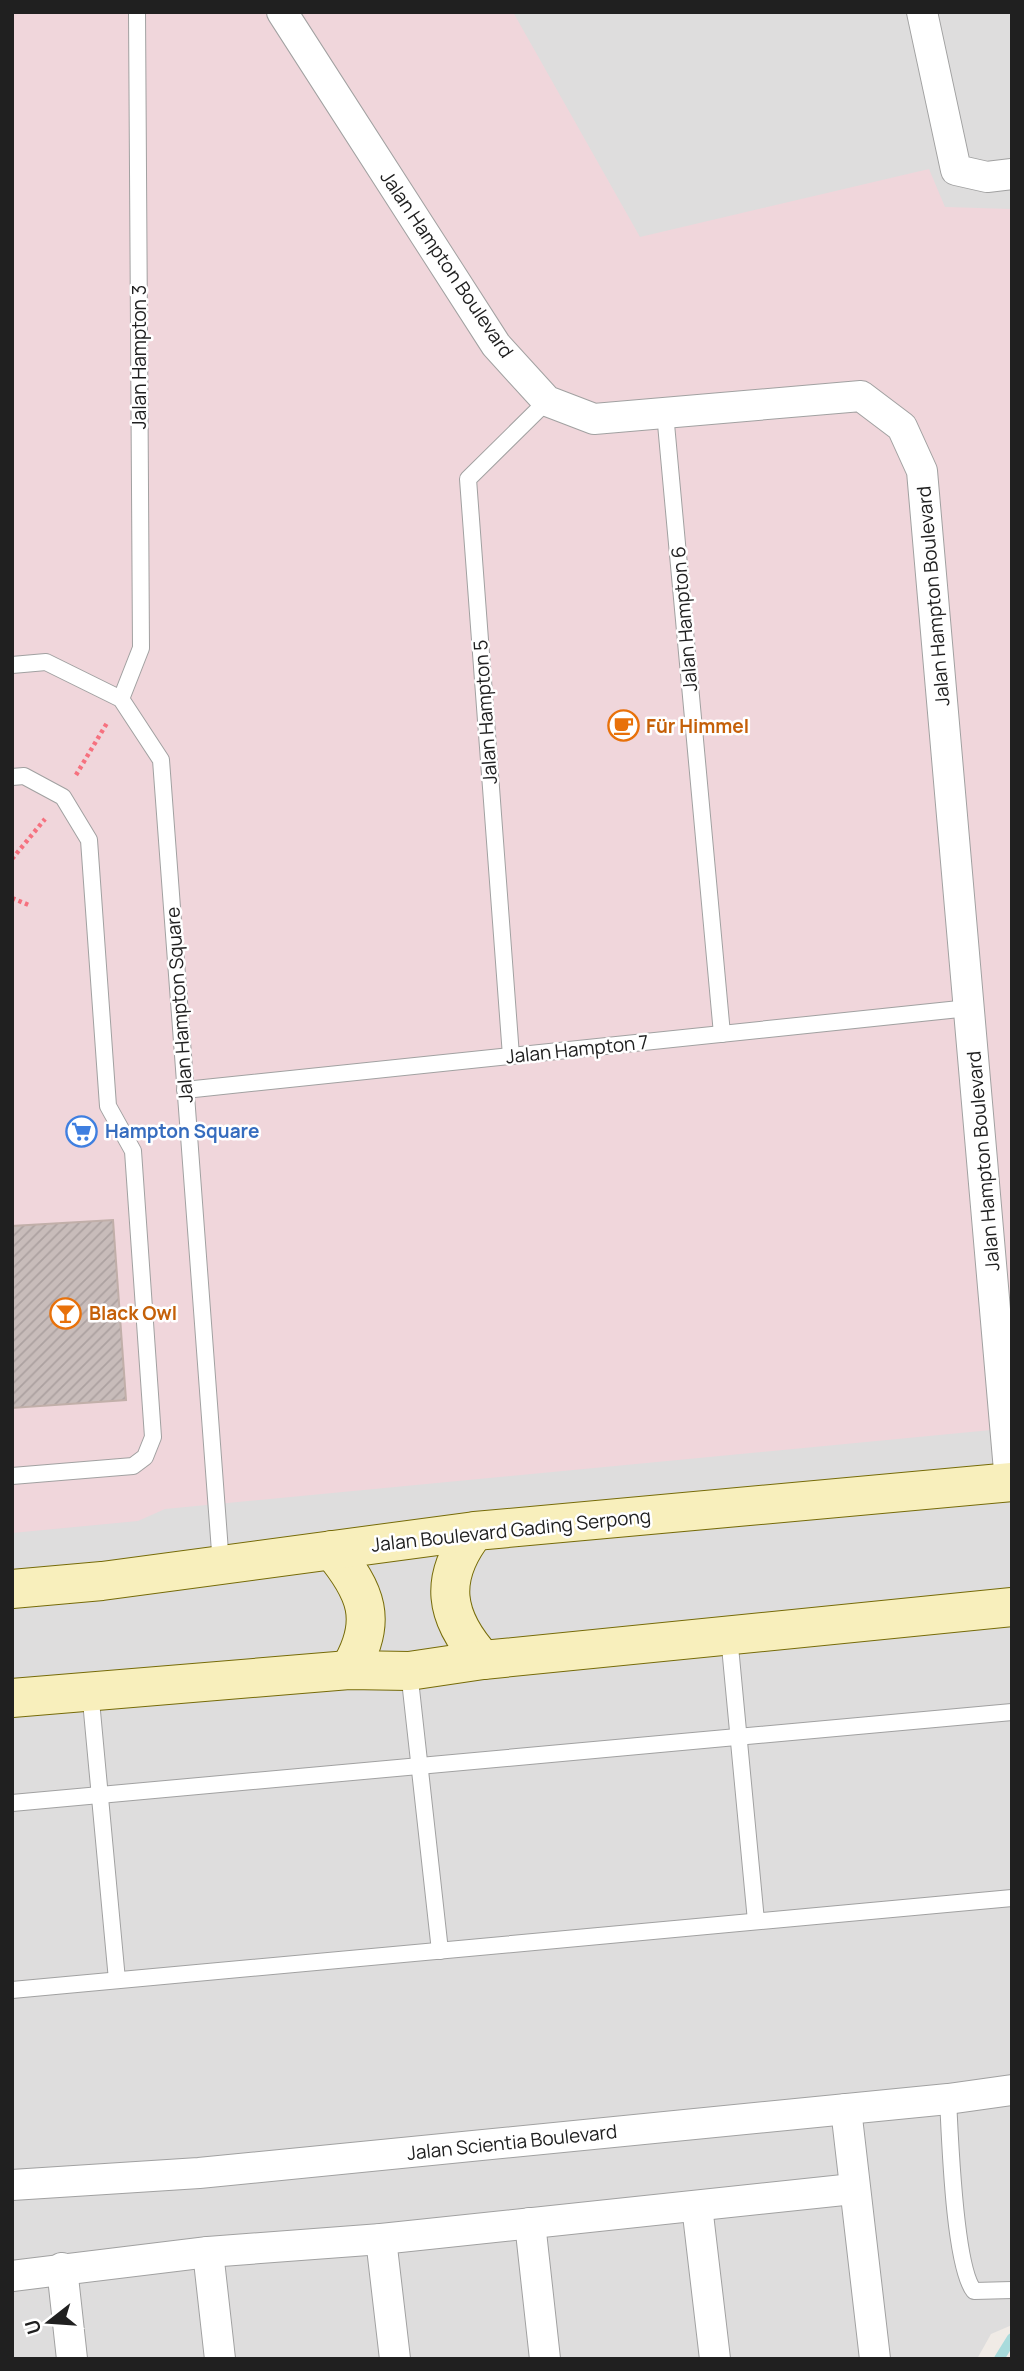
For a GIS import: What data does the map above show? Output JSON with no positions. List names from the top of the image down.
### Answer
{
  "streets": {
    "main road": ["Jalan Boulevard Gading Serpong"],
    "street": ["Jalan Hampton Boulevard", "Jalan Scientia Boulevard"],
    "lane": [
      "Jalan Hampton 3",
      "Jalan Hampton 6",
      "Jalan Hampton 5",
      "Jalan Hampton Square",
      "Jalan Hampton 7"
    ]
  },
  "crossings": [
    ["Jalan Hampton Boulevard", "Jalan Hampton 6"],
    ["Jalan Hampton Boulevard", "Jalan Hampton 5"],
    ["Jalan Hampton Boulevard", "Jalan Hampton 7"],
    ["Jalan Hampton Boulevard", "Jalan Boulevard Gading Serpong"],
    ["Jalan Hampton 3", "Jalan Hampton Square"],
    ["Jalan Hampton 6", "Jalan Hampton 7"],
    ["Jalan Hampton 5", "Jalan Hampton 7"],
    ["Jalan Hampton Square", "Jalan Hampton 7"],
    ["Jalan Hampton Square", "Jalan Boulevard Gading Serpong"]
  ],
  "places": {
    "cafe": ["Für Himmel"],
    "supermarket": ["Hampton Square"],
    "bar": ["Black Owl"]
  },
  "north": "left"
}
